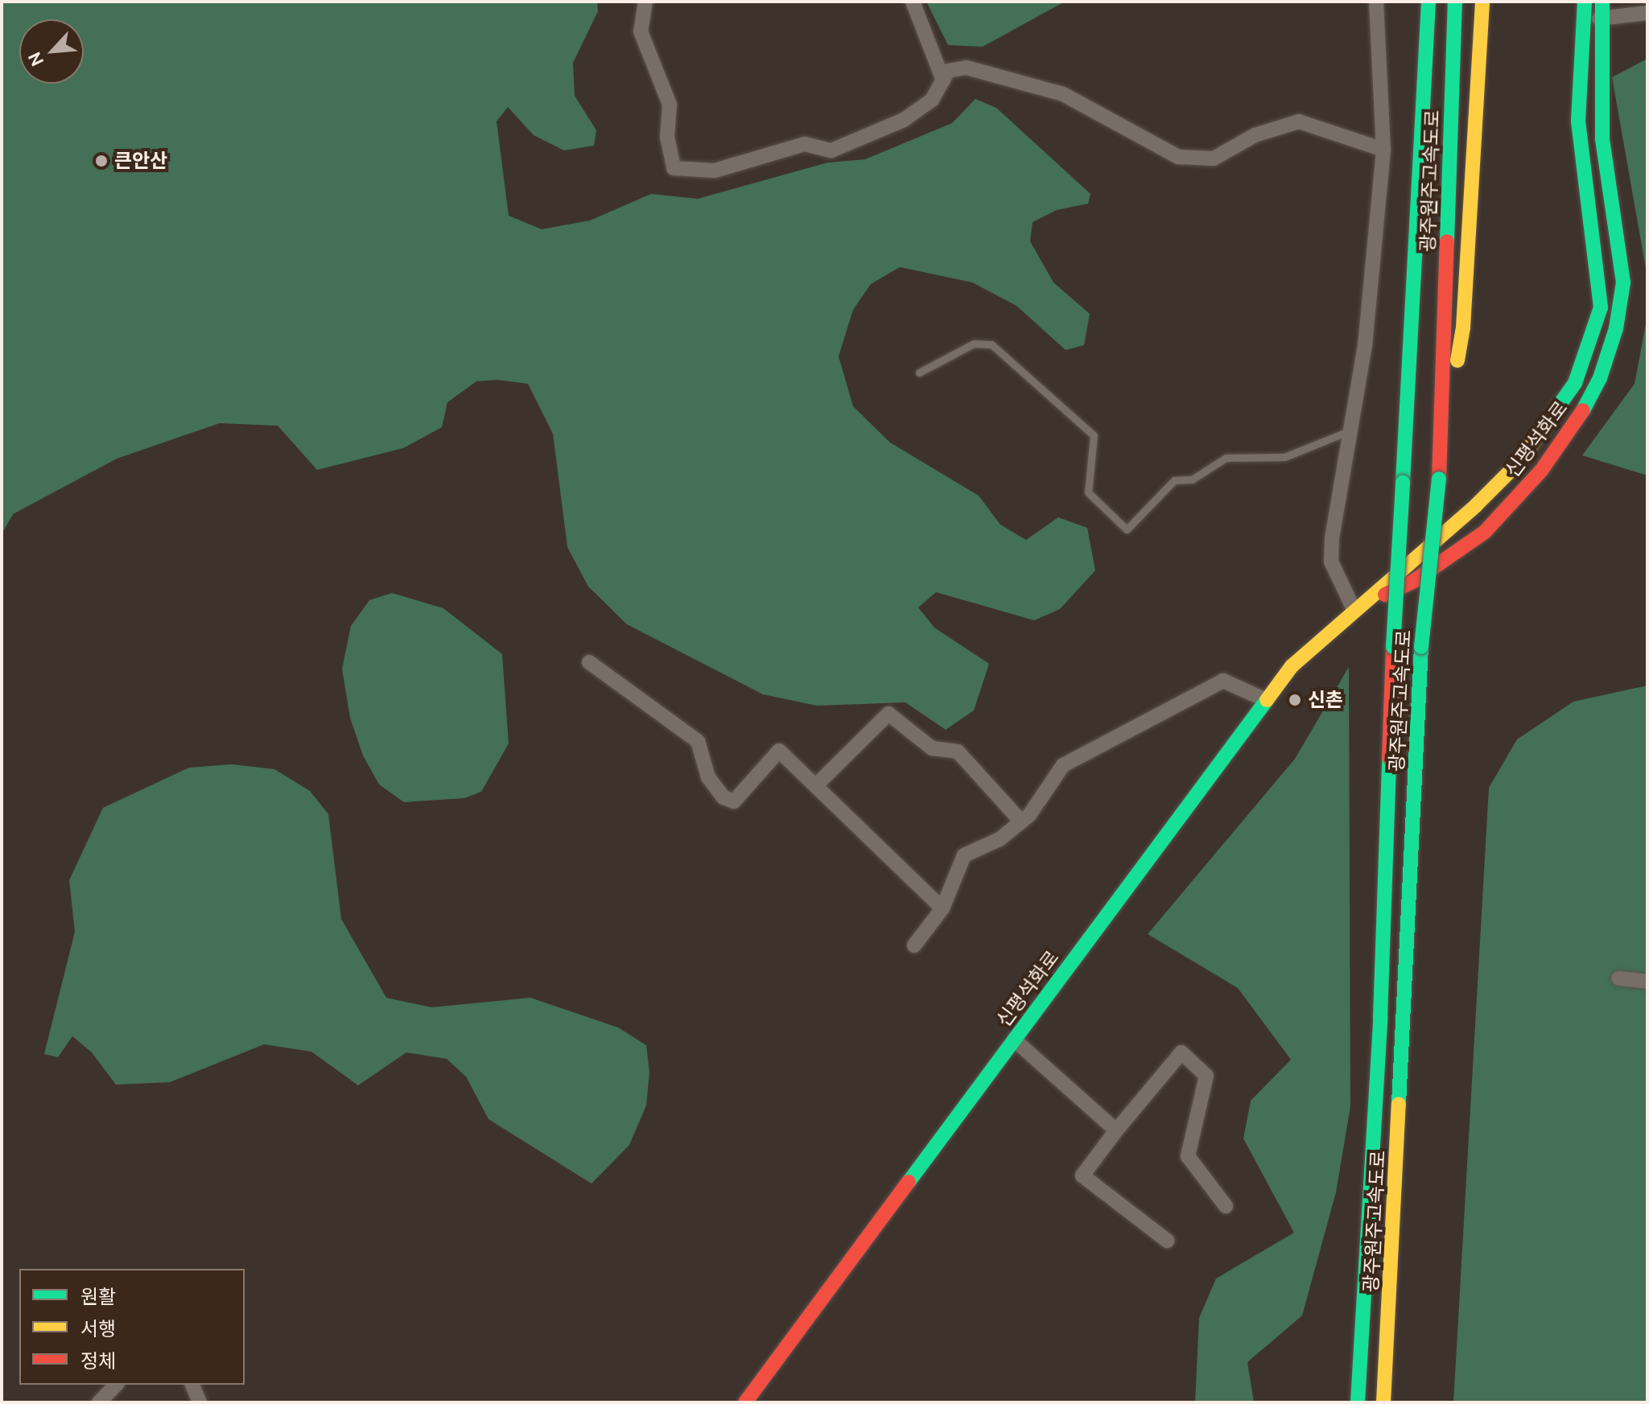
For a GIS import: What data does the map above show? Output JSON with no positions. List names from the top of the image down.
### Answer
{
  "streets": {
    "main road": ["광주원주고속도로", "신평석화로"]
  },
  "places": ["큰안산", "신촌"],
  "legend": ["원활", "서행", "정체"],
  "north": "bottom left"
}
